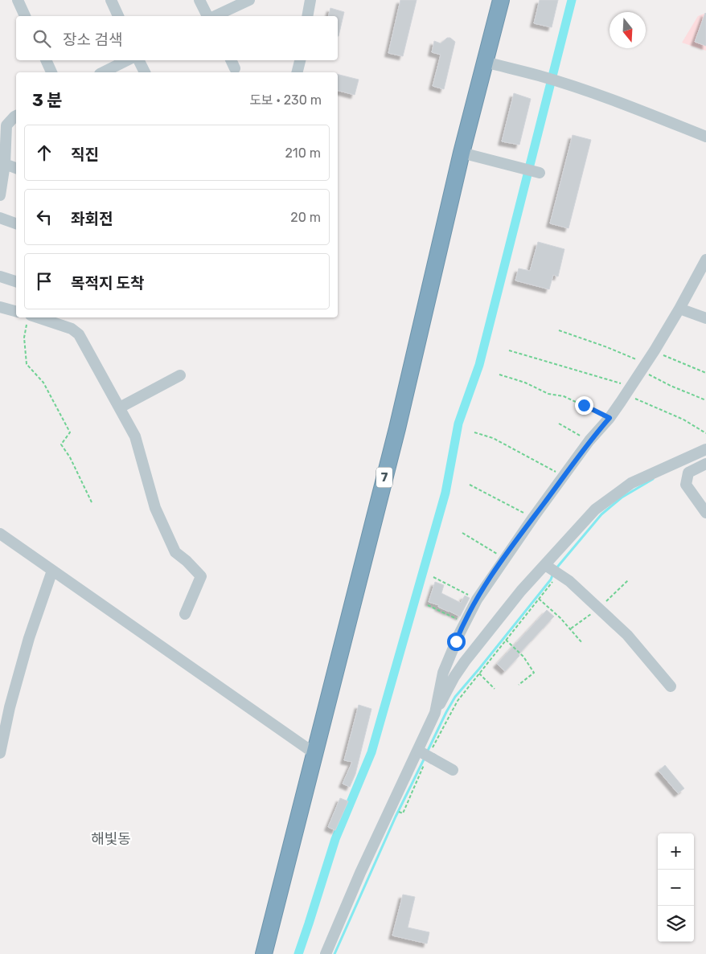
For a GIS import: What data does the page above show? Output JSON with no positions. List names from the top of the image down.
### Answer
{
  "streets": {
    "highway": ["7"]
  },
  "districts": ["해빛동"],
  "north": "bottom",
  "page": {
    "search": "장소 검색",
    "heading": ["3 분", "도보 · 230 m"],
    "list": [
      ["직진", "210 m"],
      ["좌회전", "20 m"],
      "목적지 도착"
    ],
    "map_buttons": ["+", "−"]
  }
}
